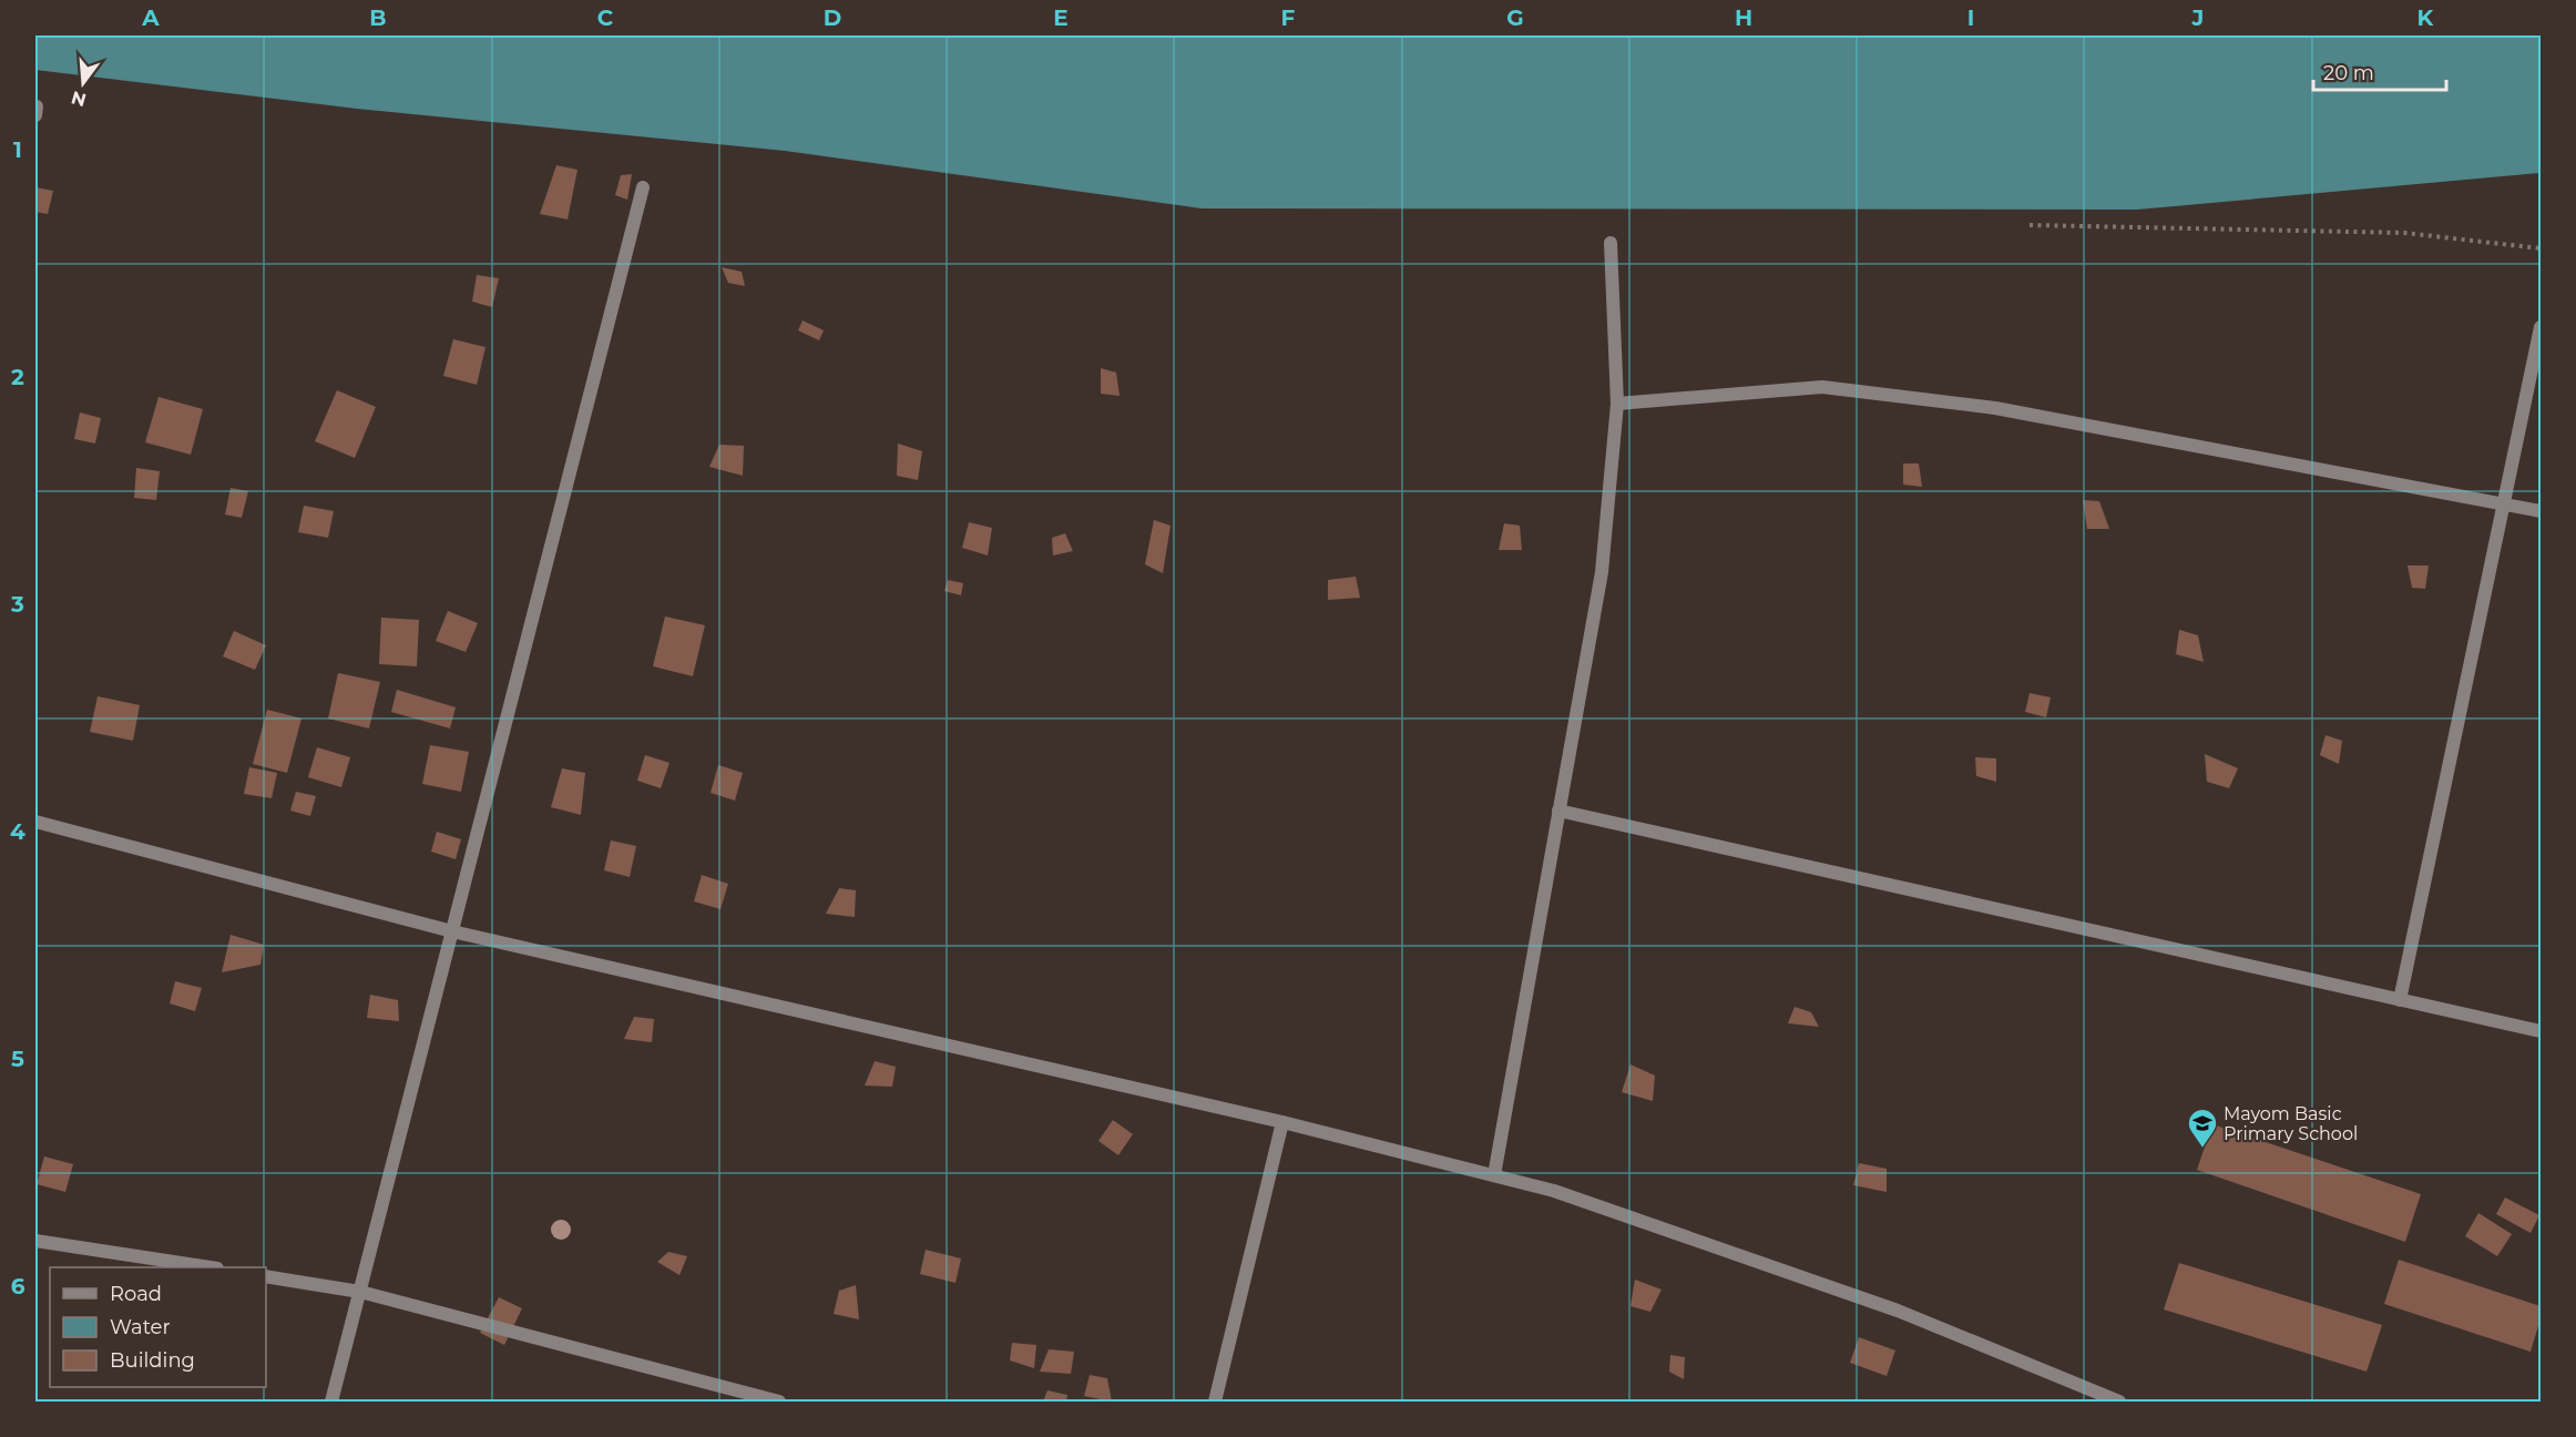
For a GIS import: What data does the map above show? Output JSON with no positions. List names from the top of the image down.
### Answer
{
  "places": {
    "school or university": ["Mayom Basic Primary School"]
  },
  "legend": ["Road", "Water", "Building"],
  "scale_bar": "20 m",
  "north": "bottom",
  "grid": {
    "columns": [
      "A",
      "B",
      "C",
      "D",
      "E",
      "F",
      "G",
      "H",
      "I",
      "J",
      "K"
    ],
    "rows": [
      "1",
      "2",
      "3",
      "4",
      "5",
      "6"
    ]
  }
}
